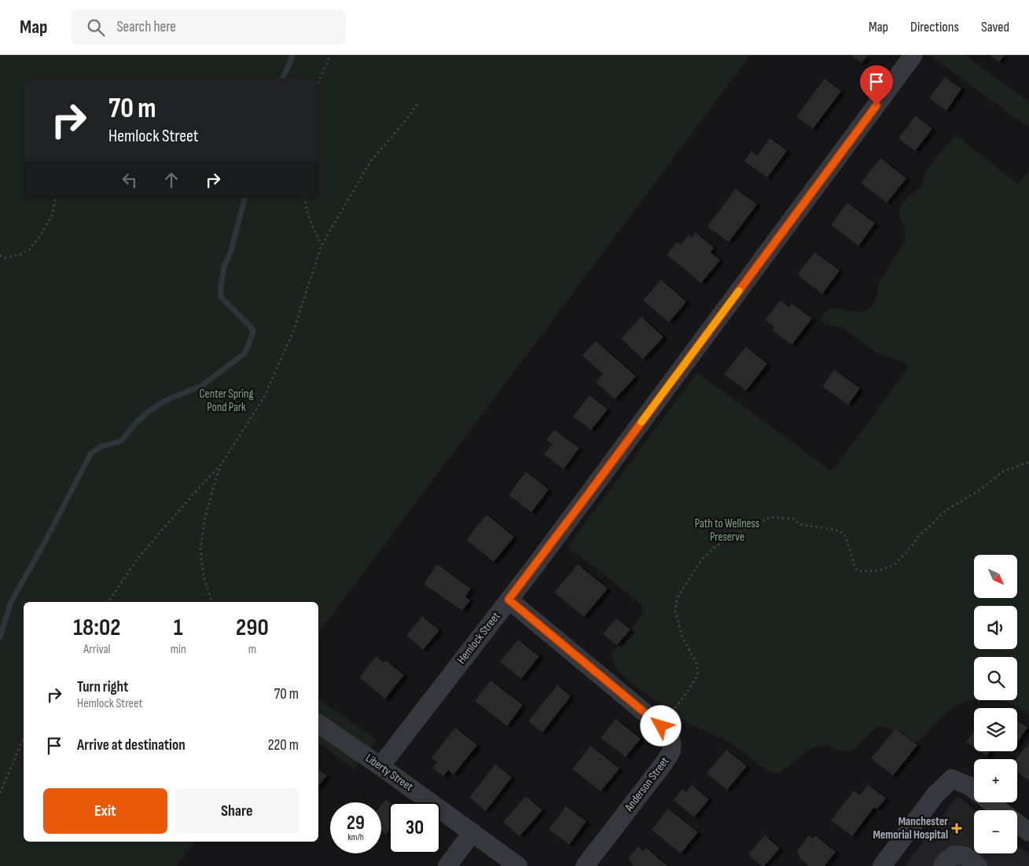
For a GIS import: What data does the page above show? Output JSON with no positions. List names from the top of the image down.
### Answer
{
  "streets": {
    "street": ["Hemlock Street", "Liberty Street", "Anderson Street"]
  },
  "crossings": [
    ["Hemlock Street", "Liberty Street"],
    ["Hemlock Street", "Anderson Street"]
  ],
  "parks": ["Center Spring Pond Park", "Path to Wellness Preserve"],
  "places": {
    "health": ["Manchester Memorial Hospital"]
  },
  "north": "bottom right",
  "page": {
    "header": "Map",
    "search": "Search here",
    "nav": ["Map", "Directions", "Saved"],
    "turn": ["70 m", "Hemlock Street"],
    "map_buttons": ["+", "−"],
    "eta": [
      "18:02",
      "Arrival",
      "1",
      "min",
      "290",
      "m"
    ],
    "list": [
      {
        "name": "Turn right",
        "note": "Hemlock Street",
        "value": "70 m"
      },
      {
        "name": "Arrive at destination",
        "value": "220 m"
      }
    ],
    "buttons": ["Exit", "Share"],
    "speed": "29 km/h",
    "limit": "30"
  }
}
